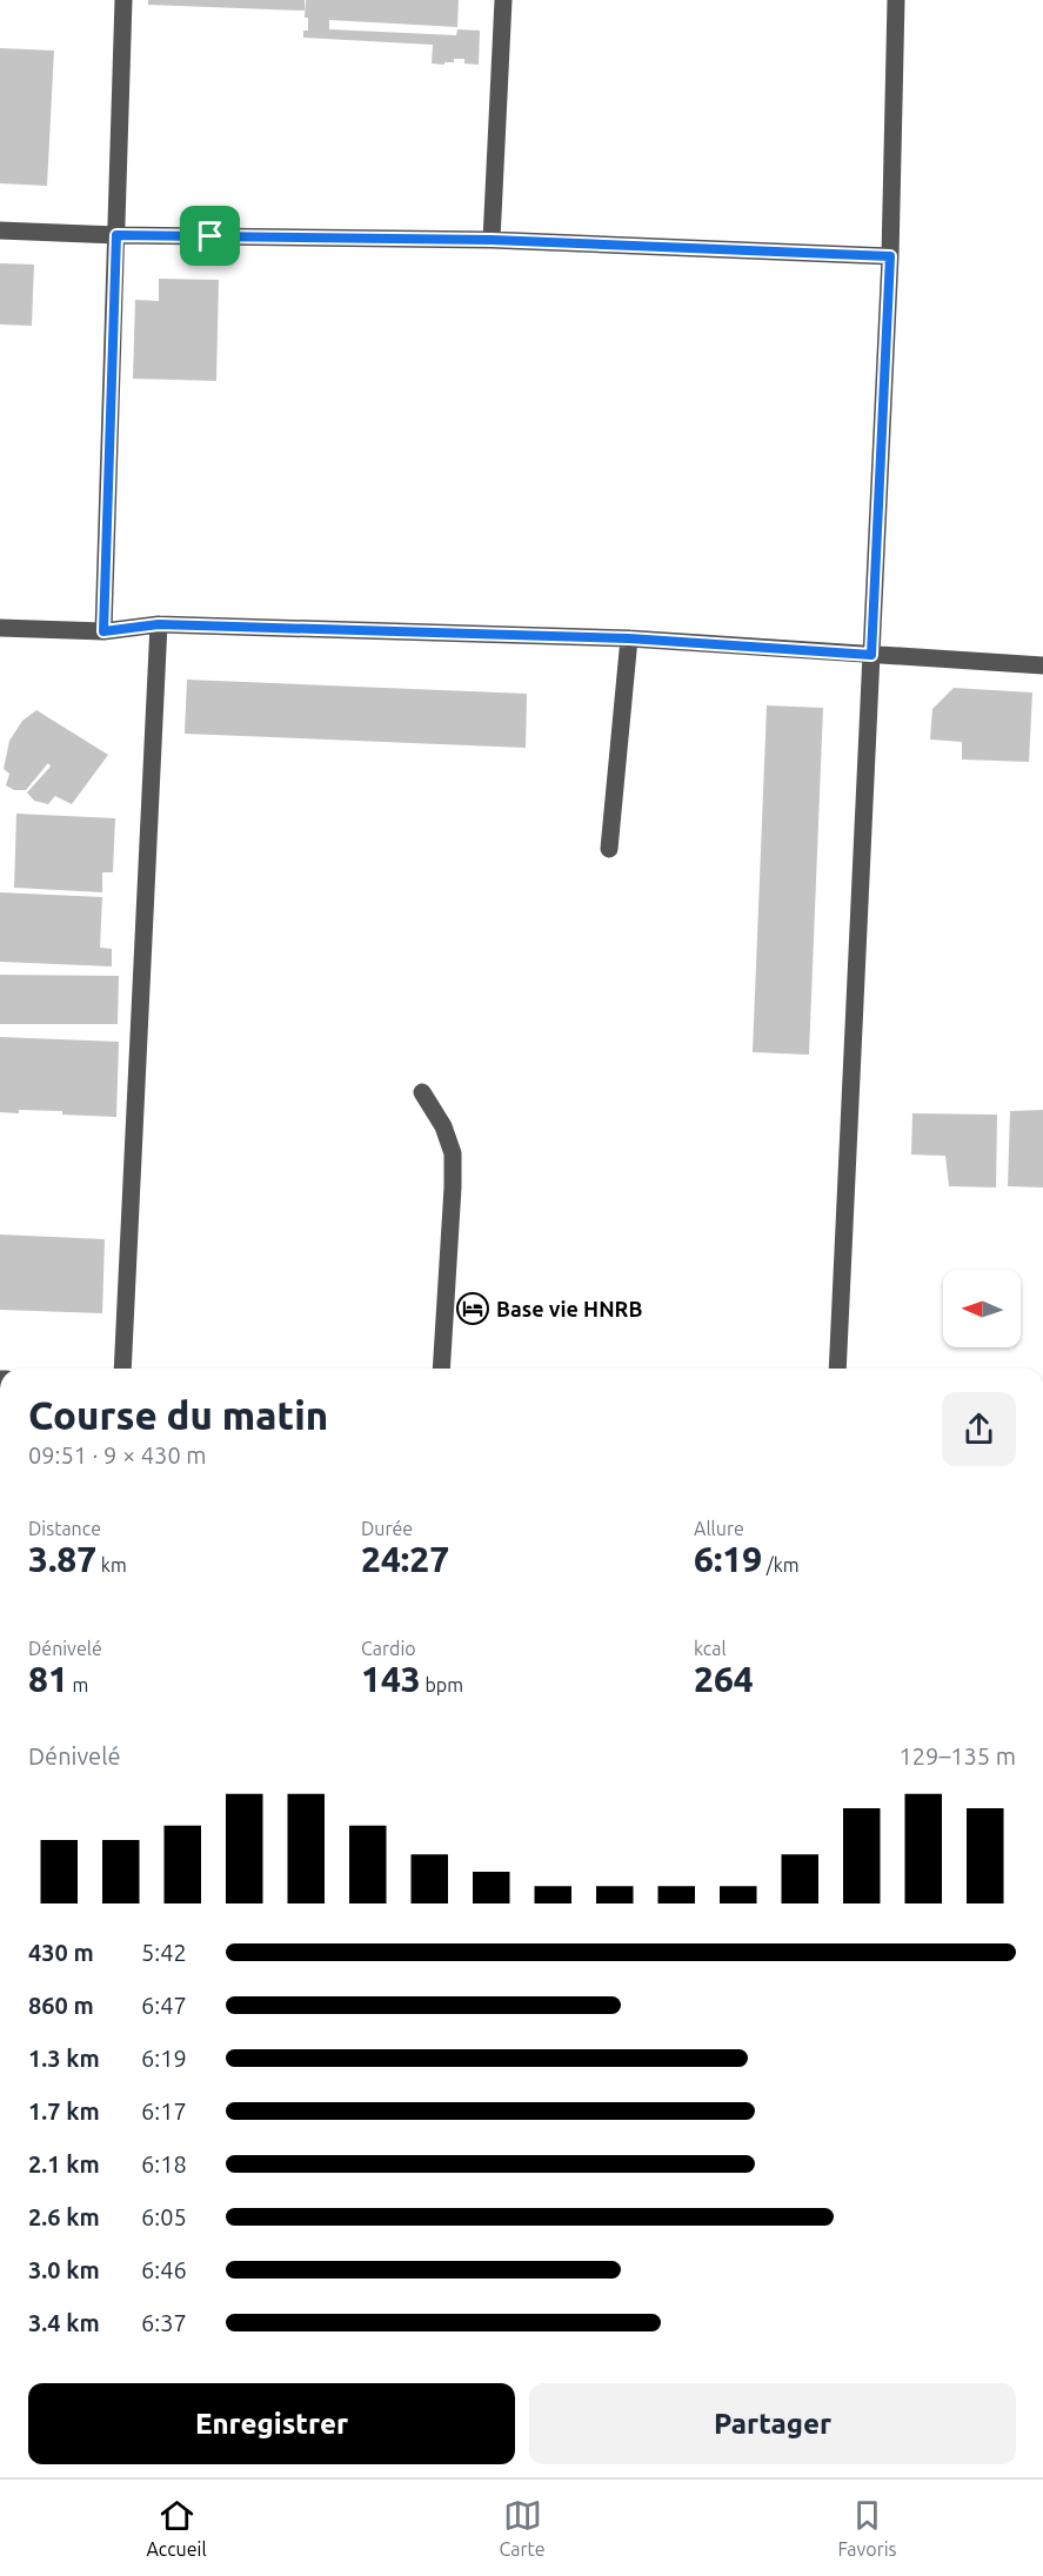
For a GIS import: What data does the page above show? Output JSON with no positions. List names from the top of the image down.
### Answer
{
  "places": {
    "hotel": ["Base vie HNRB"]
  },
  "north": "left",
  "page": {
    "heading": ["Course du matin", "09:51 · 9 × 430 m"],
    "stats": [
      ["Distance", "3.87 km"],
      ["Durée", "24:27"],
      ["Allure", "6:19 /km"],
      ["Dénivelé", "81 m"],
      ["Cardio", "143 bpm"],
      ["kcal", "264"]
    ],
    "chart": ["Dénivelé", "129–135 m"],
    "list": [
      {
        "name": "430 m",
        "note": "5:42"
      },
      {
        "name": "860 m",
        "note": "6:47"
      },
      {
        "name": "1.3 km",
        "note": "6:19"
      },
      {
        "name": "1.7 km",
        "note": "6:17"
      },
      {
        "name": "2.1 km",
        "note": "6:18"
      },
      {
        "name": "2.6 km",
        "note": "6:05"
      },
      {
        "name": "3.0 km",
        "note": "6:46"
      },
      {
        "name": "3.4 km",
        "note": "6:37"
      }
    ],
    "buttons": ["Enregistrer", "Partager"],
    "tabs": ["Accueil", "Carte", "Favoris"]
  }
}
